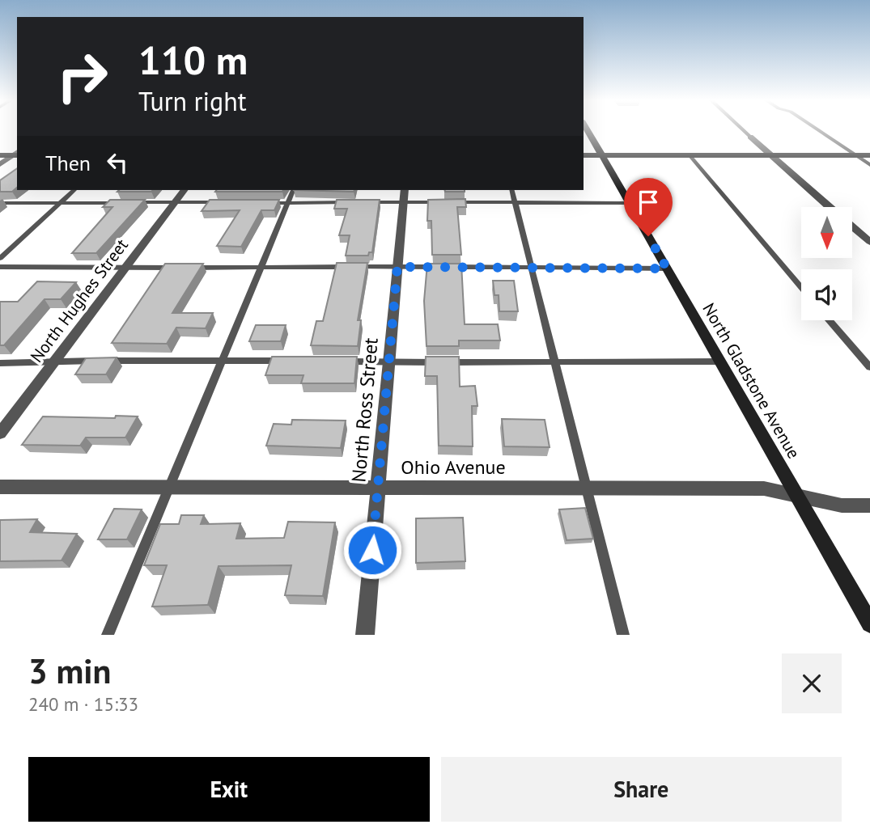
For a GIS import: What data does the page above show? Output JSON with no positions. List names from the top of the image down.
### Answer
{
  "streets": {
    "street": [
      "North Hughes Street",
      "North Gladstone Avenue",
      "North Ross Street",
      "Ohio Avenue"
    ]
  },
  "crossings": [
    ["North Gladstone Avenue", "Ohio Avenue"],
    ["North Ross Street", "Ohio Avenue"]
  ],
  "north": "bottom",
  "page": {
    "turn": ["110 m", "Turn right"],
    "then": "Then",
    "heading": ["3 min", "240 m · 15:33"],
    "buttons": ["Exit", "Share"]
  }
}
